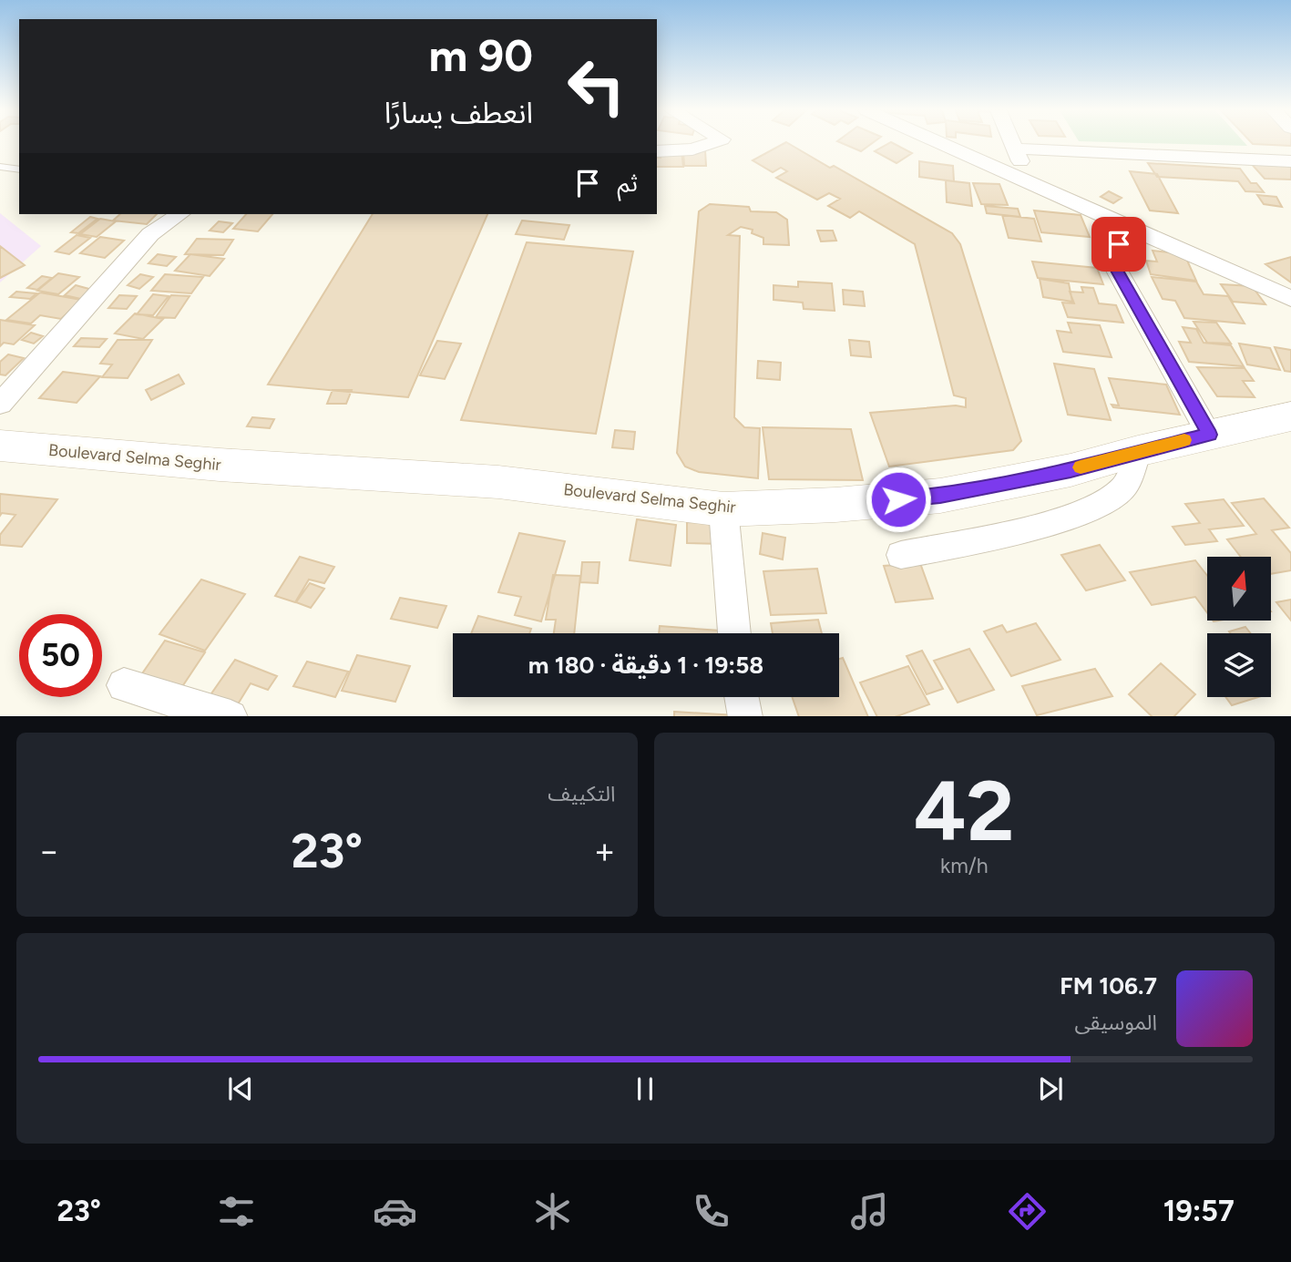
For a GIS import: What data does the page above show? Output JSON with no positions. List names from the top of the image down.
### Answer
{
  "streets": {
    "main road": ["Boulevard Selma Seghir"]
  },
  "north": "top",
  "page": {
    "turn": ["90 m", "انعطف يسارًا"],
    "then": "ثم",
    "limit": "50",
    "trip": "19:58 · 1 دقيقة · 180 m",
    "tile": [
      ["42", "km/h"],
      "التكييف"
    ],
    "heat": ["−", "23°", "+"],
    "song": ["106.7 FM", "الموسيقى"],
    "tabs": ["19:57", "23°"]
  }
}
